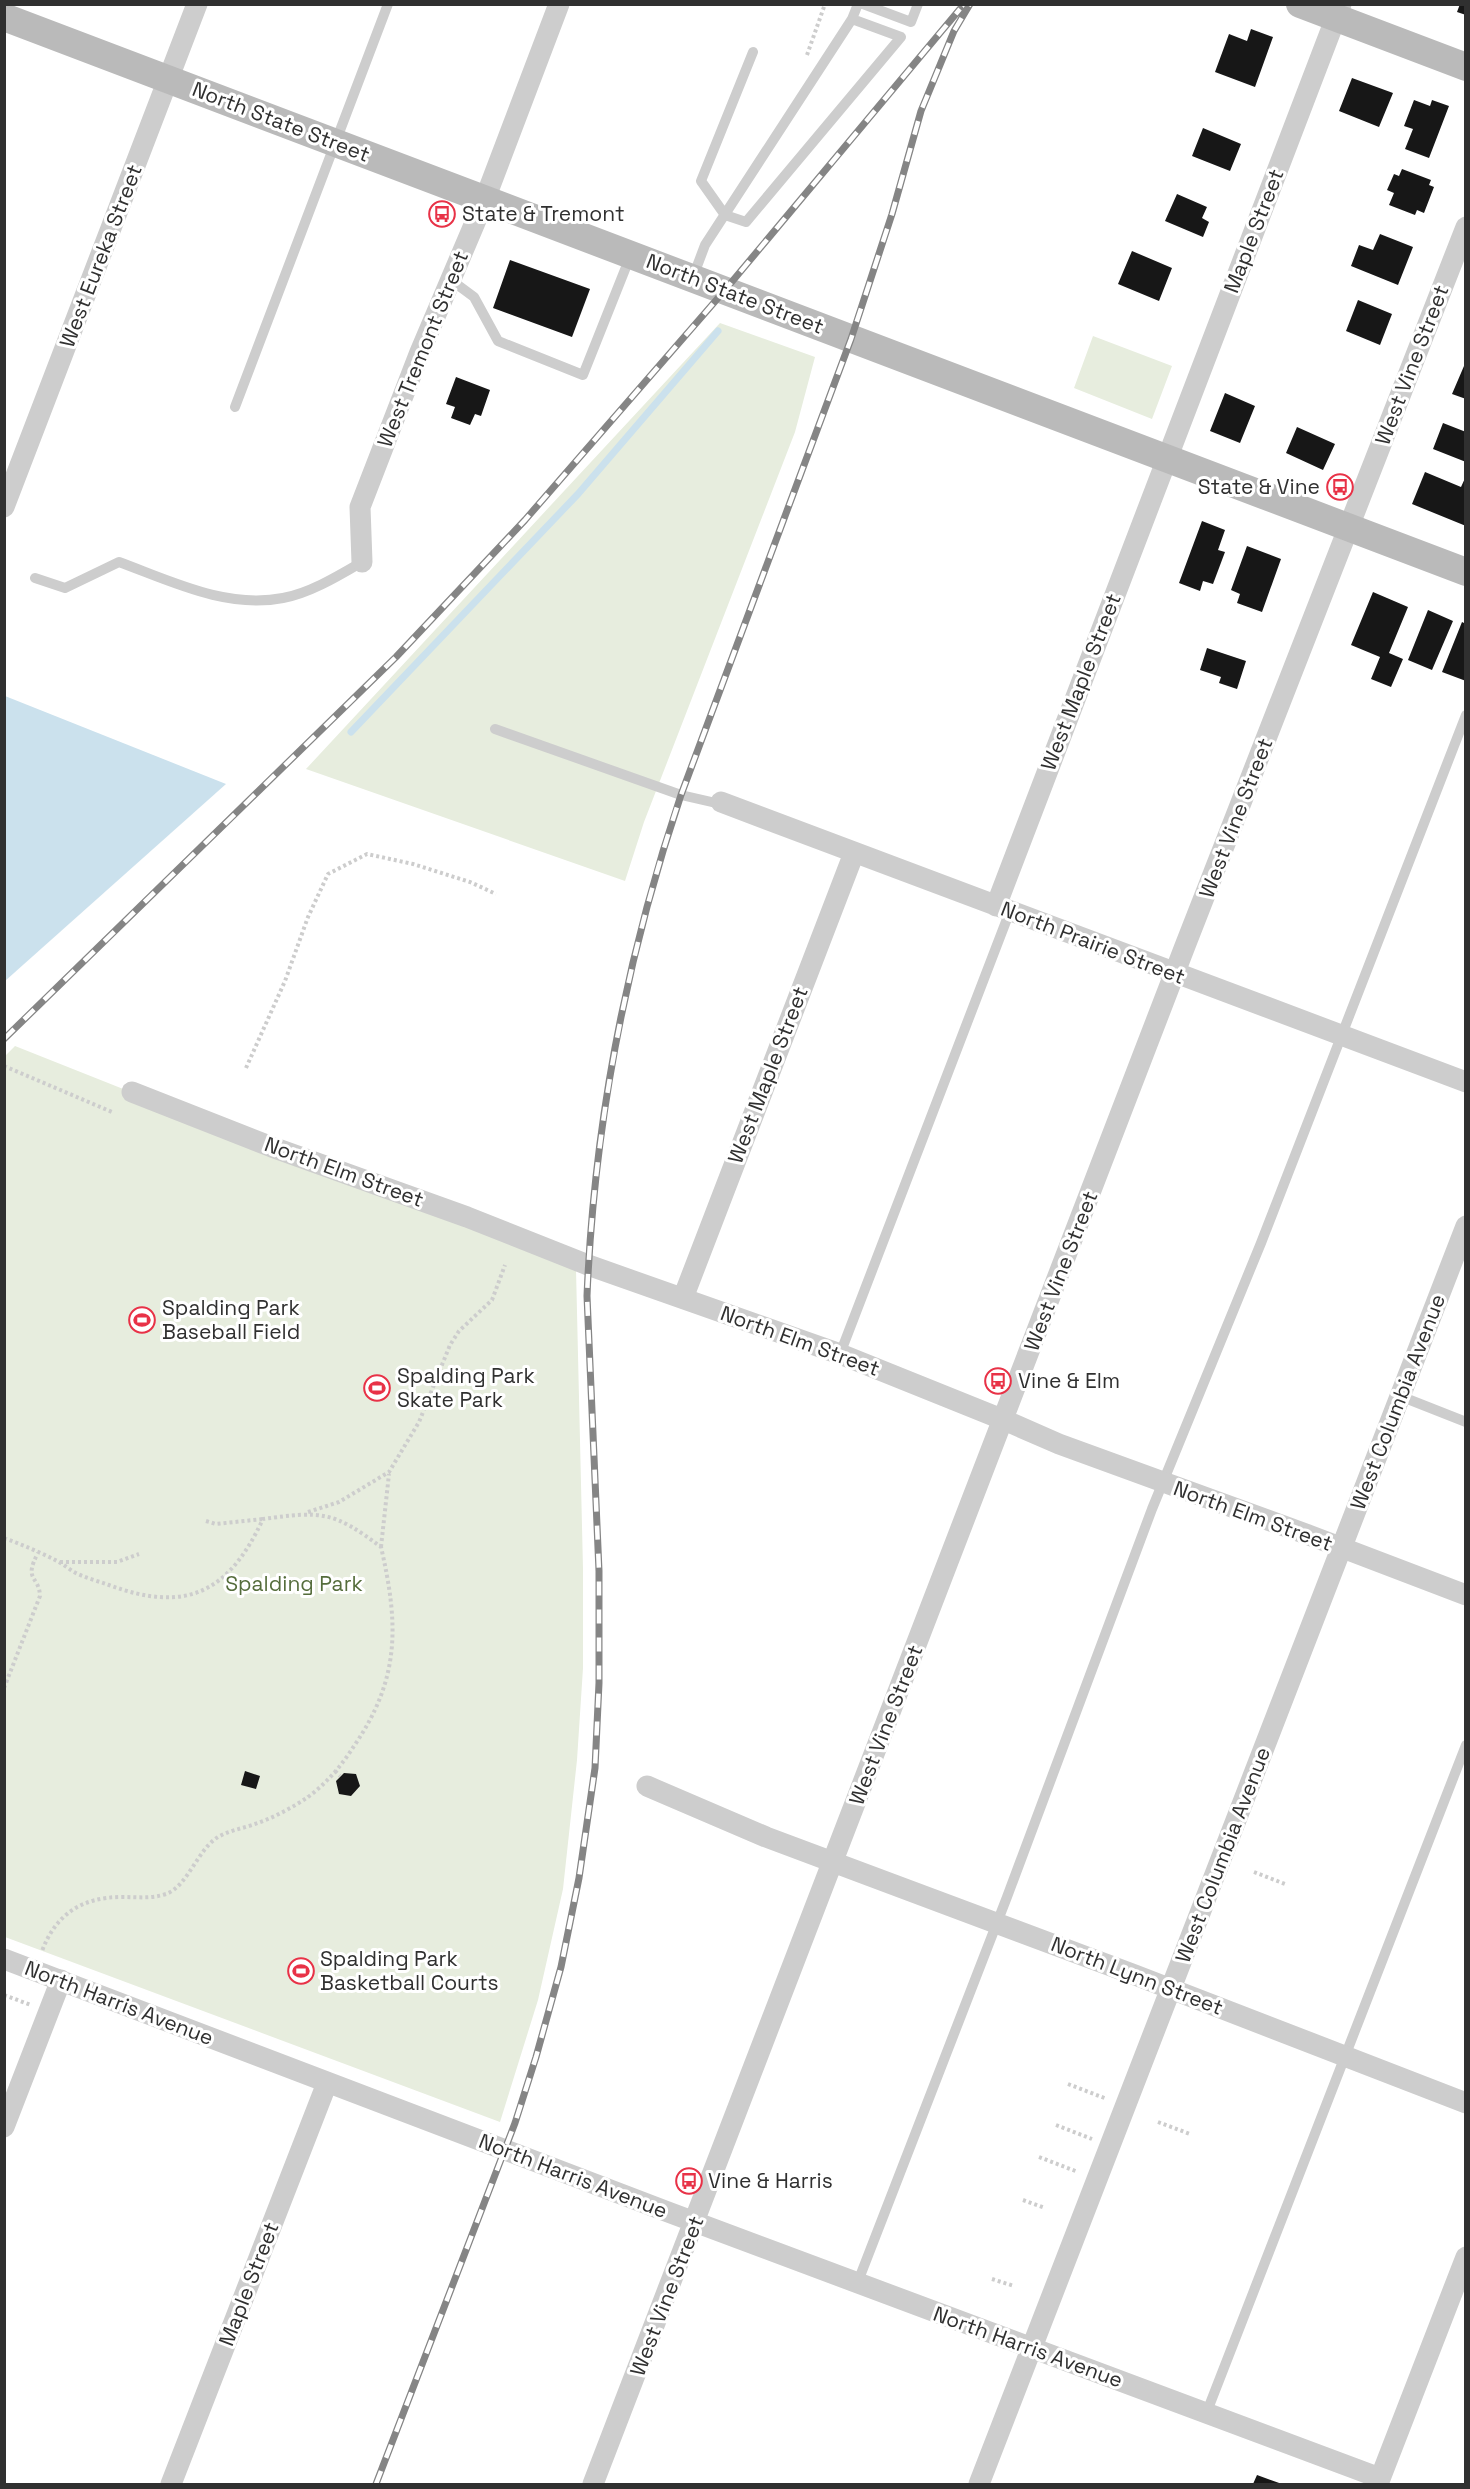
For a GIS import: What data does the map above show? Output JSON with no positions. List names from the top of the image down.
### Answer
{
  "streets": {
    "main road": ["North State Street"],
    "street": [
      "Maple Street",
      "West Eureka Street",
      "West Tremont Street",
      "West Vine Street",
      "West Maple Street",
      "North Prairie Street",
      "North Elm Street",
      "West Columbia Avenue",
      "North Lynn Street",
      "North Harris Avenue"
    ]
  },
  "crossings": [
    ["North State Street", "Maple Street"],
    ["North State Street", "West Eureka Street"],
    ["North State Street", "West Tremont Street"],
    ["North State Street", "West Vine Street"],
    ["North State Street", "West Maple Street"],
    ["Maple Street", "West Maple Street"],
    ["Maple Street", "North Harris Avenue"],
    ["West Vine Street", "North Prairie Street"],
    ["West Vine Street", "North Elm Street"],
    ["West Vine Street", "North Lynn Street"],
    ["West Vine Street", "North Harris Avenue"],
    ["West Maple Street", "North Prairie Street"],
    ["West Maple Street", "North Elm Street"],
    ["North Elm Street", "West Columbia Avenue"],
    ["West Columbia Avenue", "North Lynn Street"],
    ["West Columbia Avenue", "North Harris Avenue"]
  ],
  "parks": ["Spalding Park"],
  "places": {
    "bus stop": [
      "State & Tremont",
      "State & Vine",
      "Vine & Elm",
      "Vine & Harris"
    ],
    "sports": ["Spalding Park Baseball Field", "Spalding Park Skate Park", "Spalding Park Basketball Courts"]
  }
}
